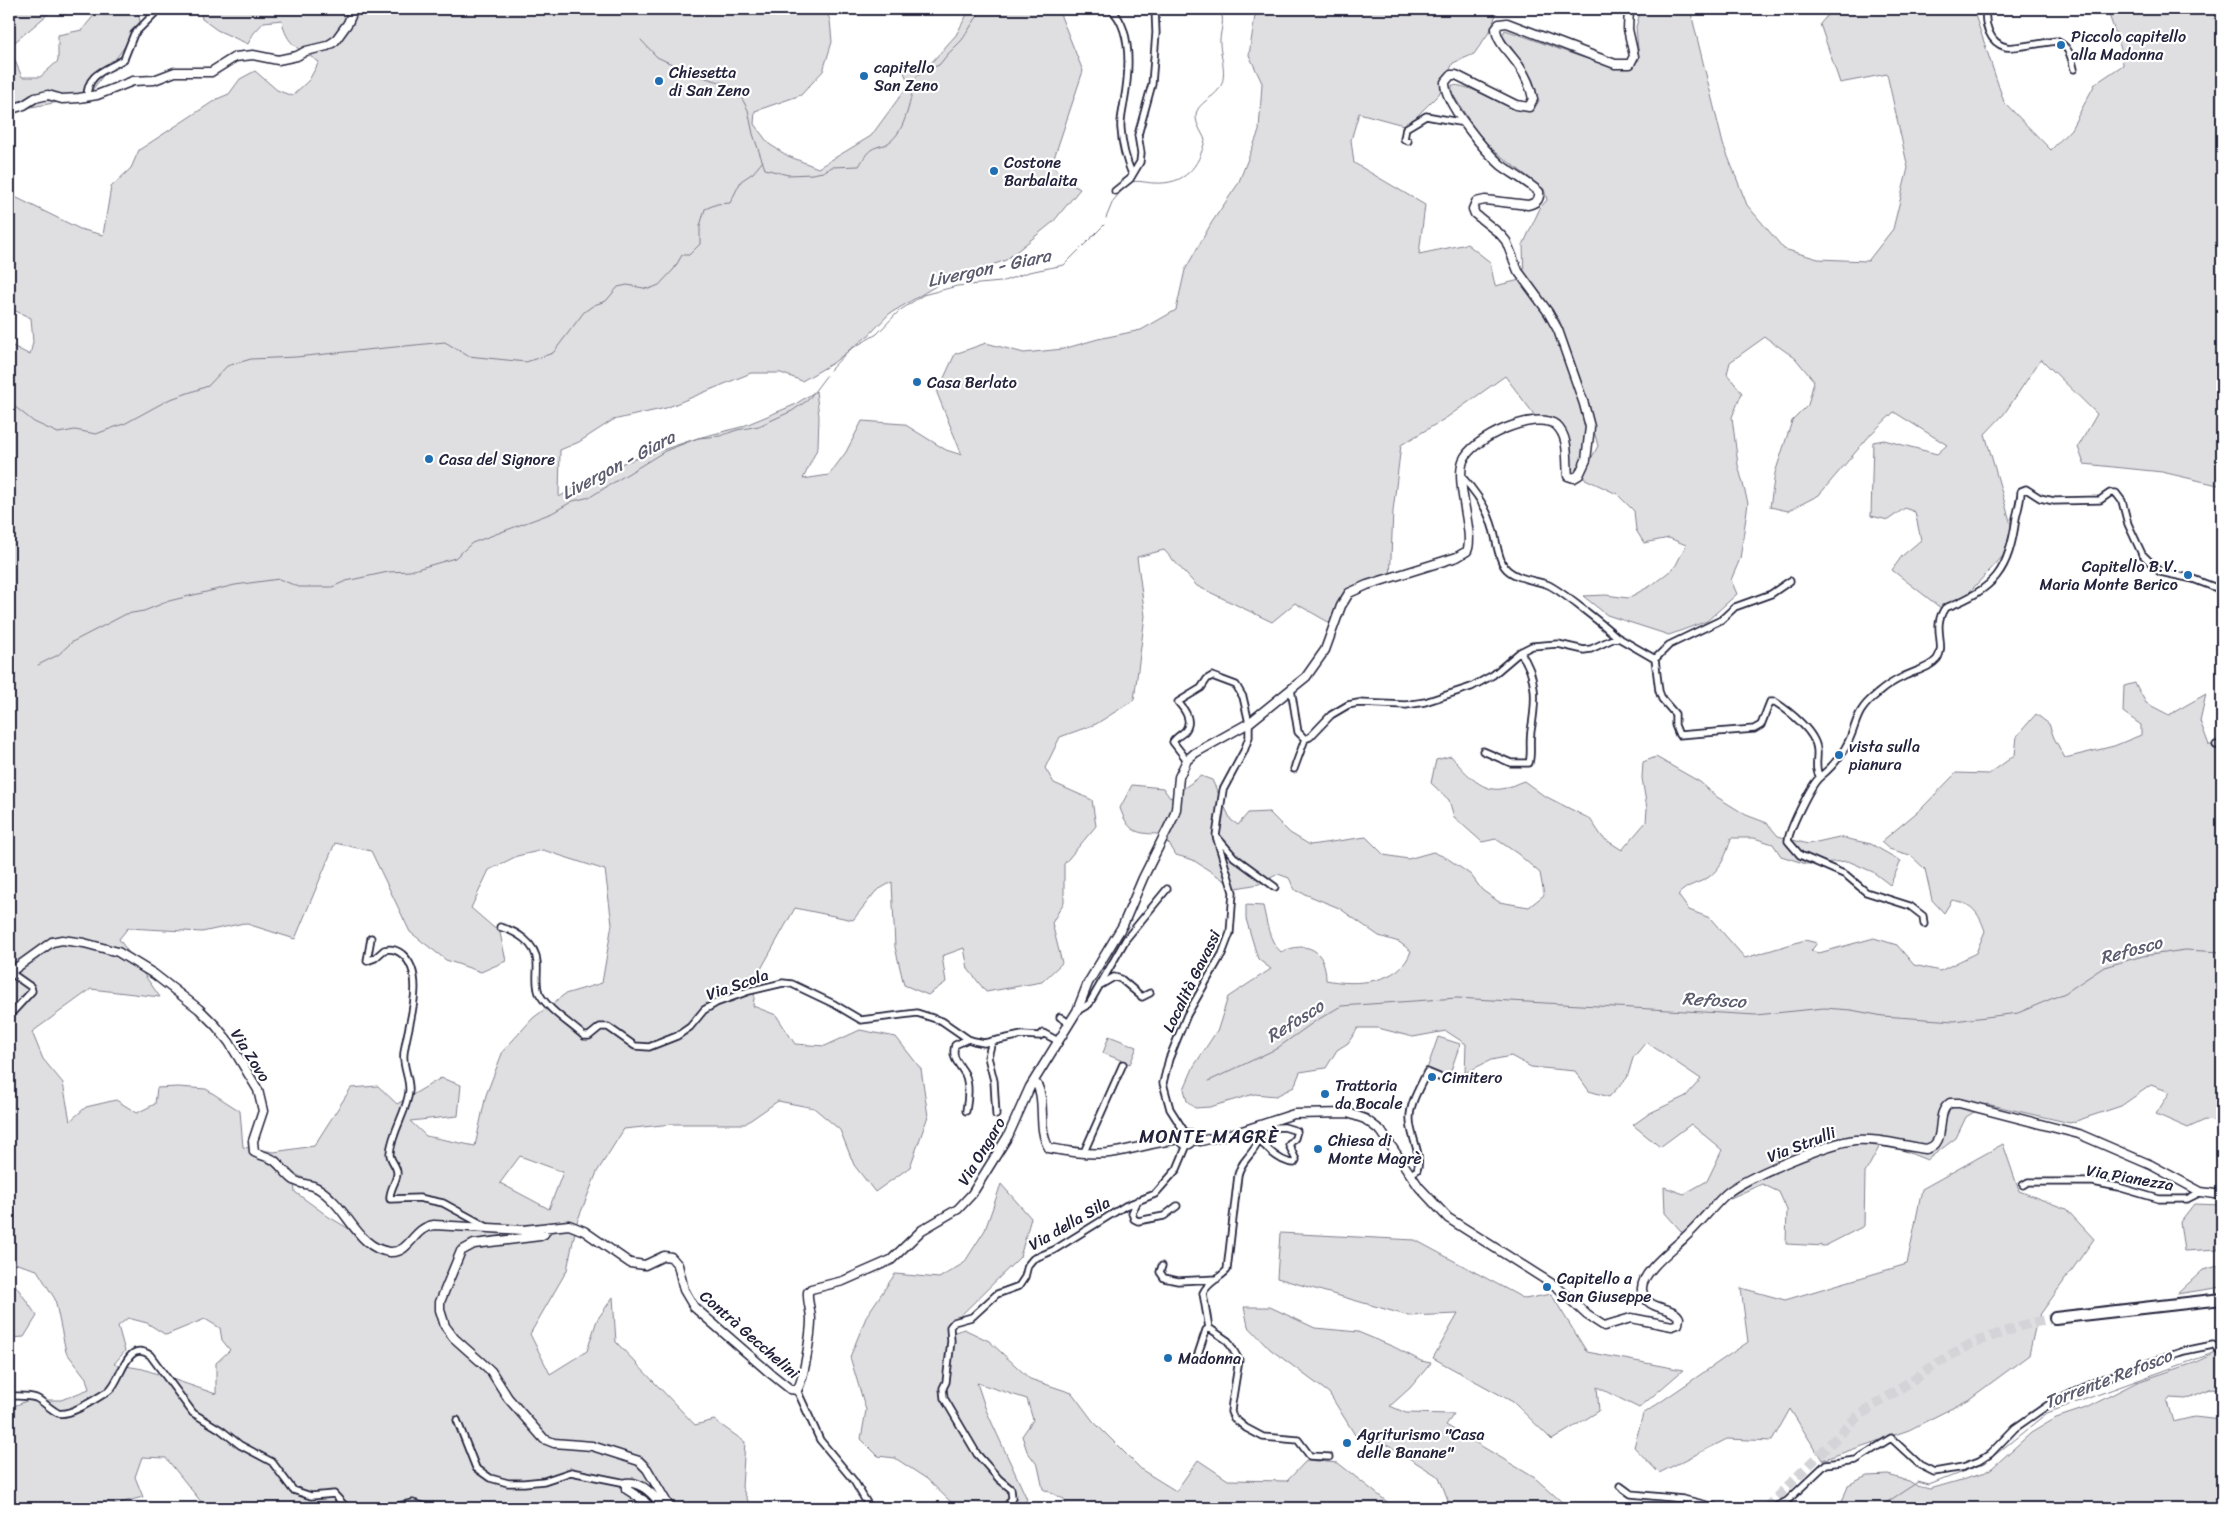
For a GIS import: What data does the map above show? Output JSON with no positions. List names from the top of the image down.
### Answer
{
  "streets": {
    "main road": [
      "Via Zovo",
      "Via Strulli",
      "Via Ongaro",
      "Via Pianezza",
      "Contrà Gecchelini"
    ],
    "street": ["Località Gavassi", "Via Scola", "Via della Sila"]
  },
  "crossings": [
    ["Località Gavassi", "Via della Sila"],
    ["Via Scola", "Via Ongaro"],
    ["Via Zovo", "Contrà Gecchelini"],
    ["Via Strulli", "Via Pianezza"],
    ["Via Ongaro", "Contrà Gecchelini"]
  ],
  "districts": ["MONTE MAGRÈ"],
  "water": ["Livergon - Giara", "Refosco", "Torrente Refosco"],
  "places": [
    "Piccolo capitello alla Madonna",
    "capitello San Zeno",
    "Chiesetta di San Zeno",
    "Costone Barbalaita",
    "Casa Berlato",
    "Casa del Signore",
    "Capitello B.V. Maria Monte Berico",
    "vista sulla pianura",
    "Cimitero",
    "Trattoria da Bocale",
    "Chiesa di Monte Magrè",
    "Capitello a San Giuseppe",
    "Madonna",
    "Agriturismo \"Casa delle Banane\""
  ]
}
